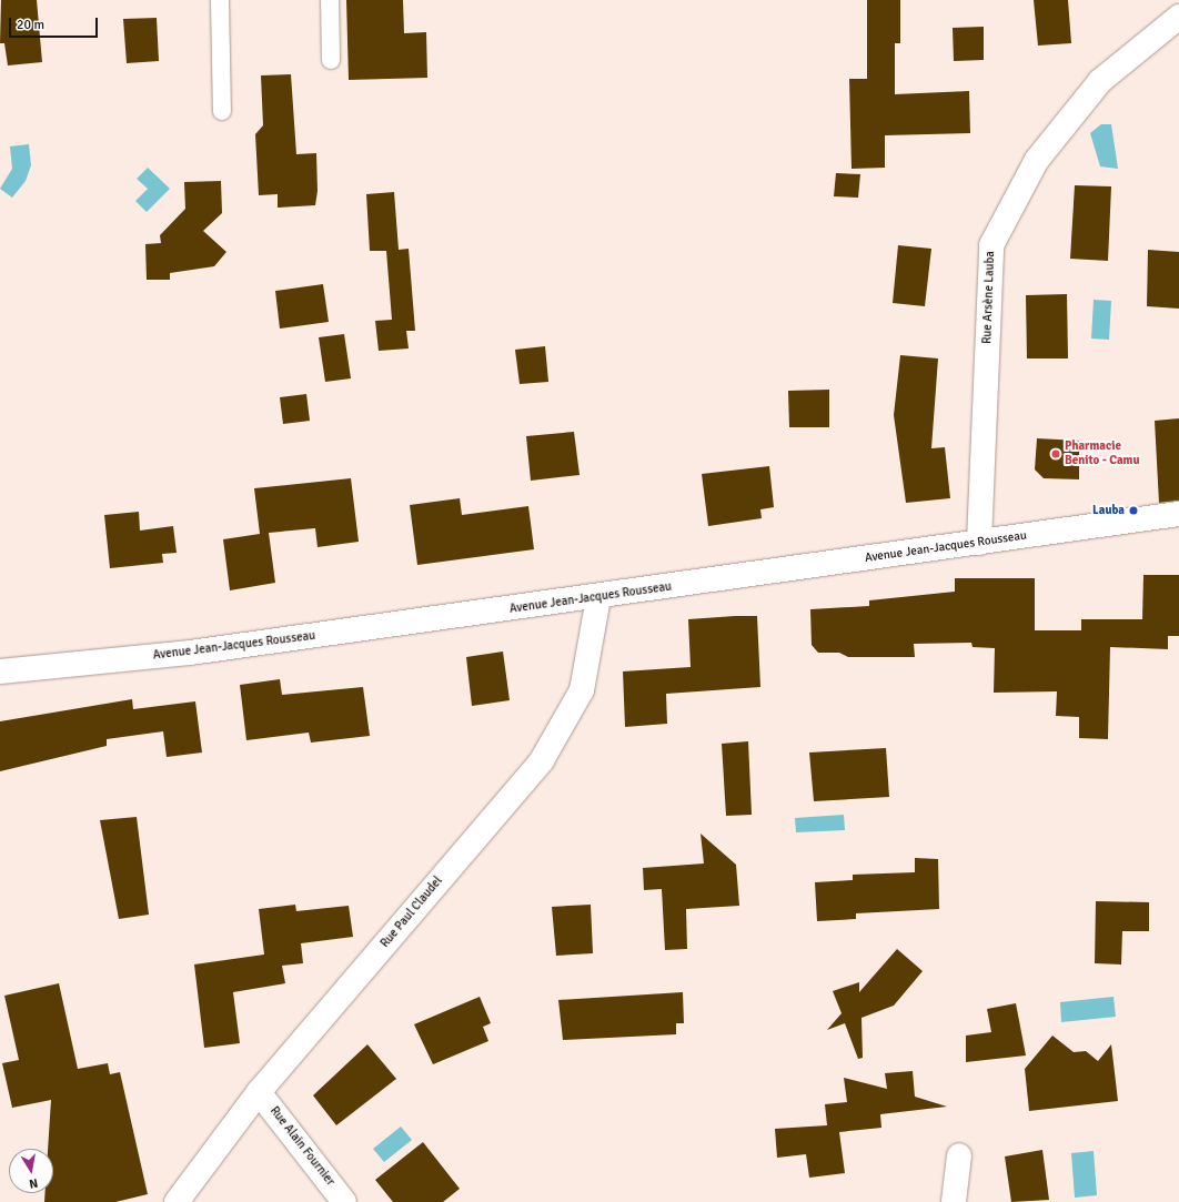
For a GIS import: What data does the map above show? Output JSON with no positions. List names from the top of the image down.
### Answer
{
  "streets": {
    "street": [
      "Rue Arsène Lauba",
      "Avenue Jean-Jacques Rousseau",
      "Rue Paul Claudel",
      "Rue Alain Fournier"
    ]
  },
  "crossings": [
    ["Rue Arsène Lauba", "Avenue Jean-Jacques Rousseau"],
    ["Avenue Jean-Jacques Rousseau", "Rue Paul Claudel"],
    ["Rue Paul Claudel", "Rue Alain Fournier"]
  ],
  "places": ["Pharmacie Benito - Camu", "Lauba"],
  "scale_bar": "20 m",
  "north": "bottom"
}
